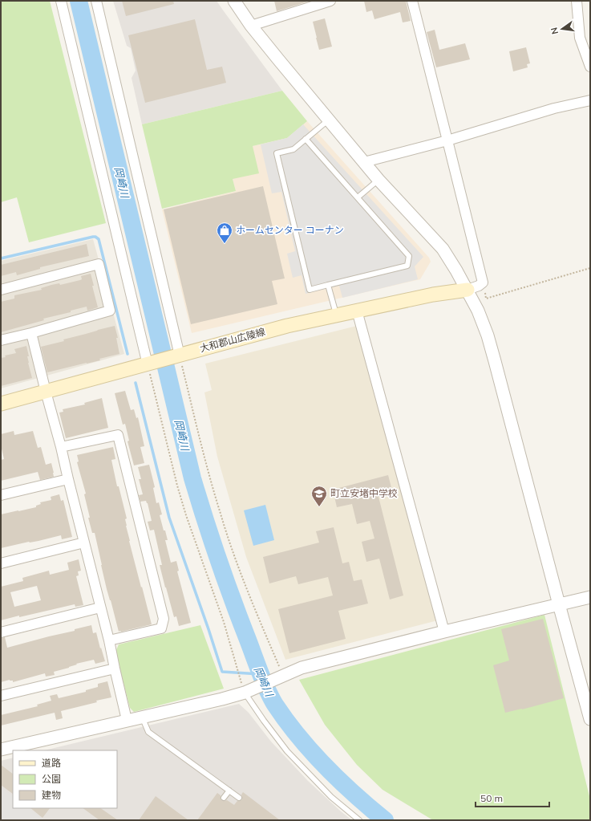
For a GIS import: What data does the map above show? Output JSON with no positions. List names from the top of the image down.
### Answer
{
  "streets": {
    "main road": ["大和郡山広陵線"]
  },
  "water": ["岡崎川"],
  "places": {
    "shop": ["ホームセンター コーナン"],
    "school or university": ["町立安堵中学校"]
  },
  "legend": ["道路", "公園", "建物"],
  "scale_bar": "50 m",
  "north": "left"
}
